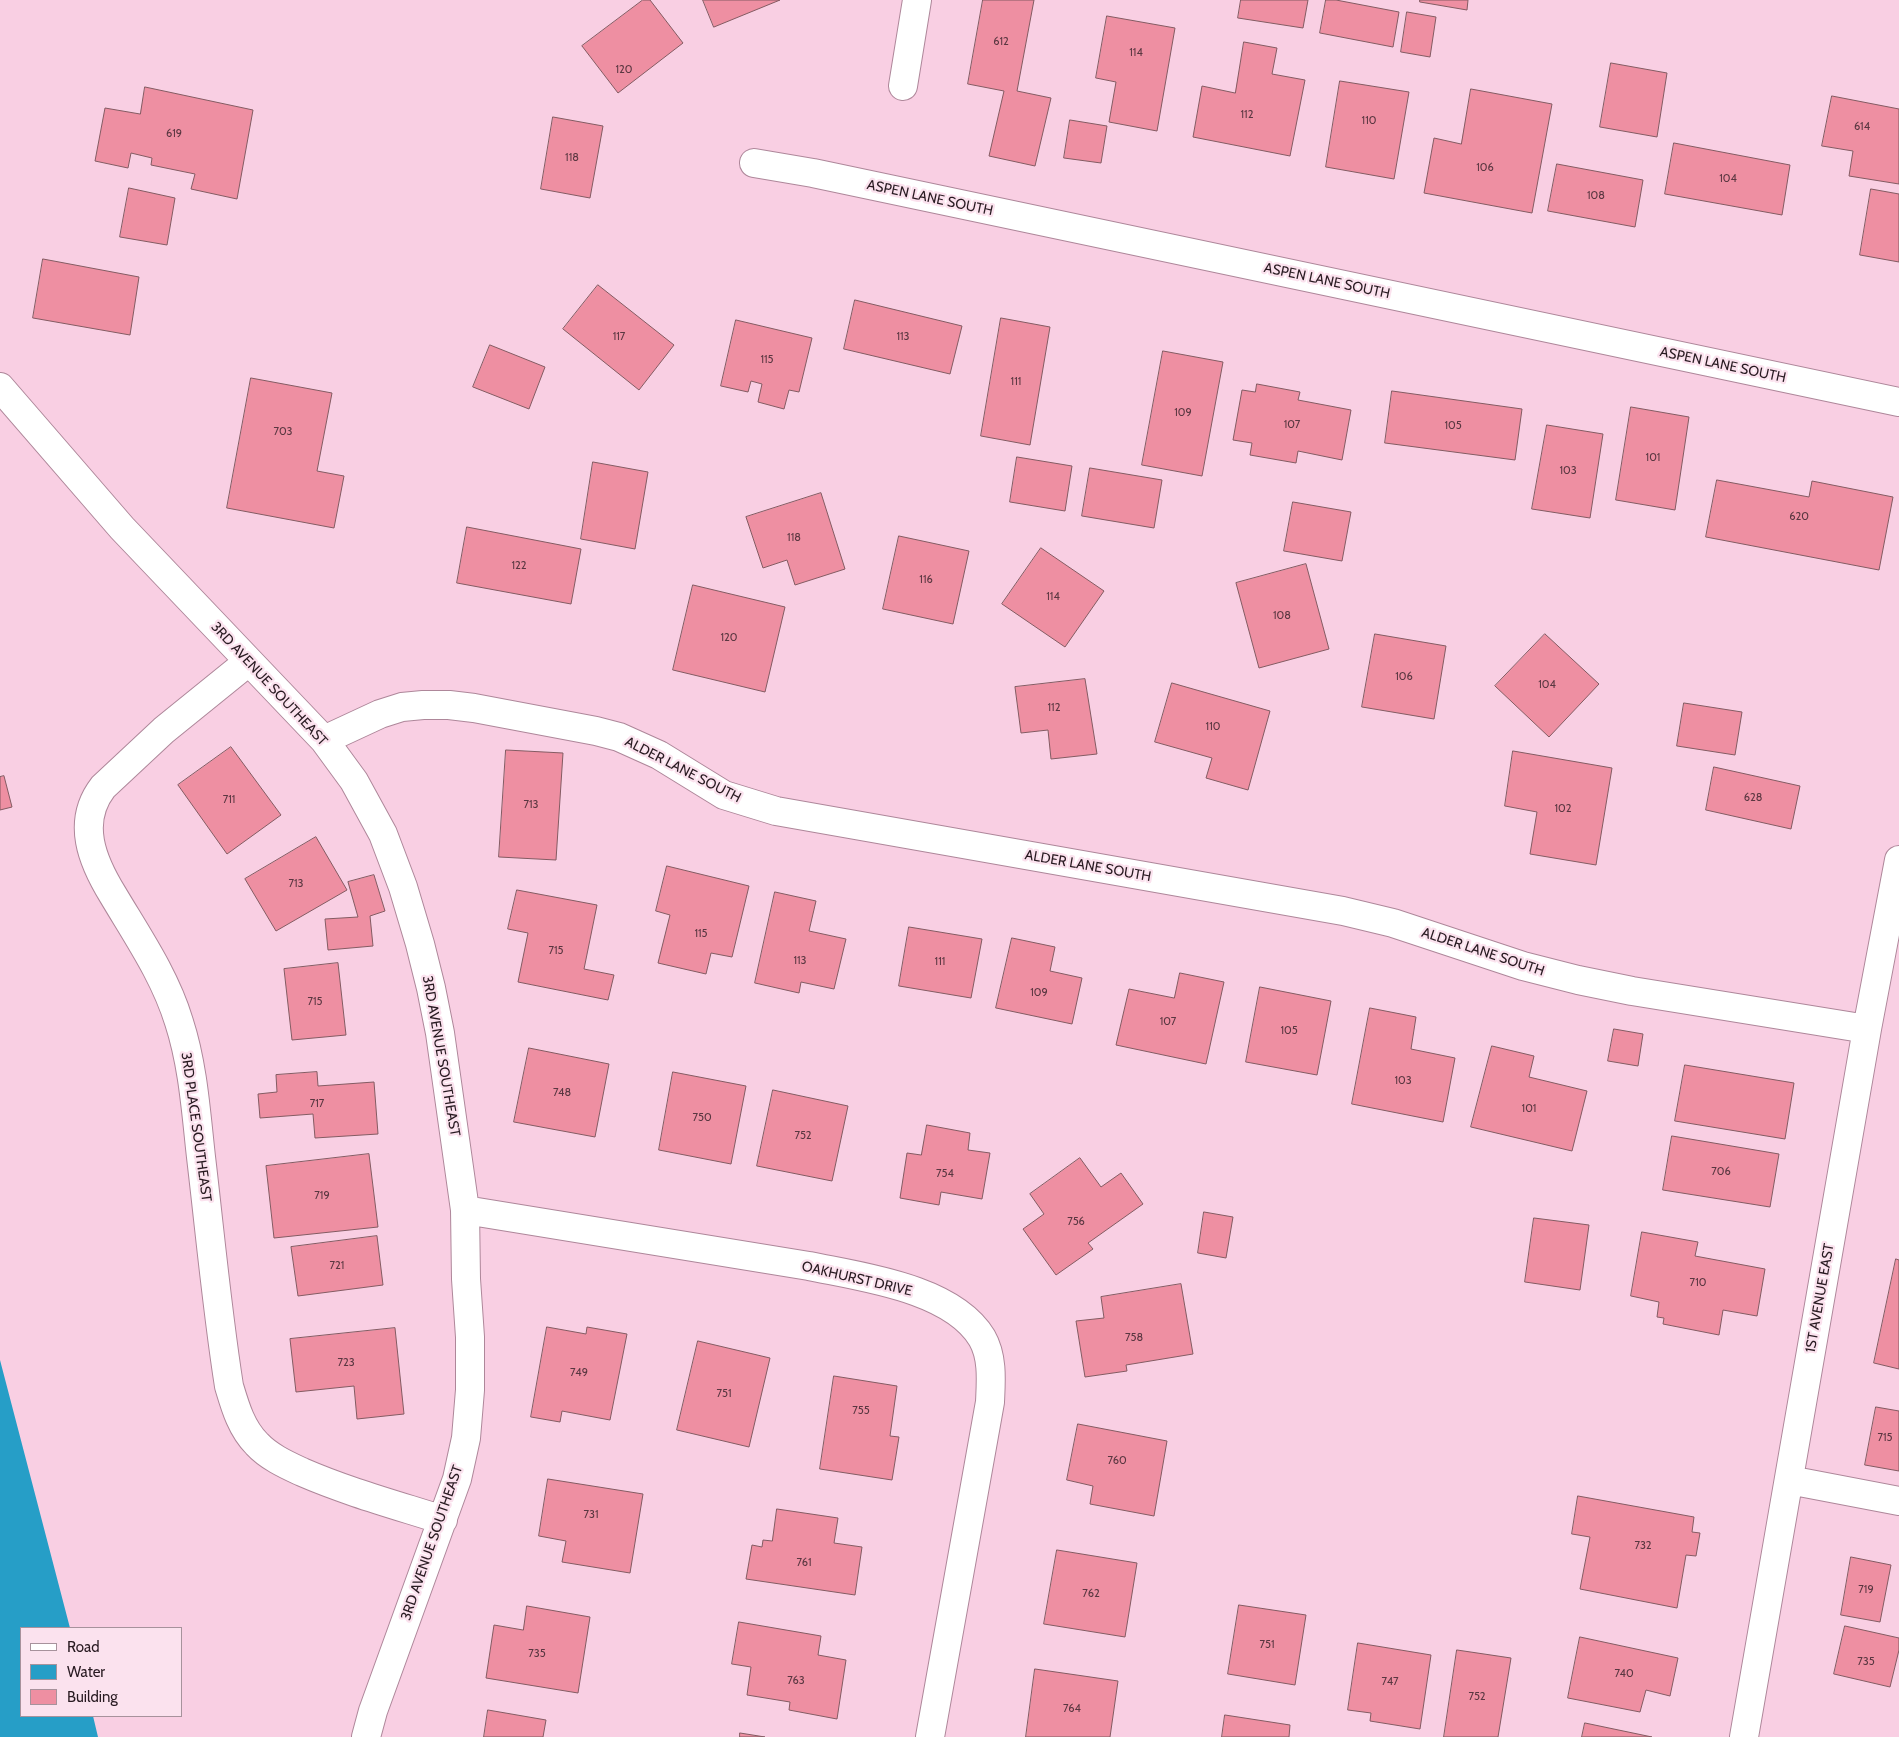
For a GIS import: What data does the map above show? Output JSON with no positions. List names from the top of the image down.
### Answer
{
  "streets": {
    "street": [
      "ASPEN LANE SOUTH",
      "3RD AVENUE SOUTHEAST",
      "ALDER LANE SOUTH",
      "3RD PLACE SOUTHEAST",
      "OAKHURST DRIVE",
      "1ST AVENUE EAST"
    ]
  },
  "crossings": [
    ["3RD AVENUE SOUTHEAST", "ALDER LANE SOUTH"],
    ["3RD AVENUE SOUTHEAST", "3RD PLACE SOUTHEAST"],
    ["3RD AVENUE SOUTHEAST", "OAKHURST DRIVE"],
    ["ALDER LANE SOUTH", "1ST AVENUE EAST"]
  ],
  "house_numbers": [
    "612",
    "114",
    "120",
    "112",
    "110",
    "614",
    "619",
    "118",
    "106",
    "104",
    "108",
    "117",
    "113",
    "115",
    "111",
    "109",
    "107",
    "105",
    "703",
    "101",
    "103",
    "620",
    "118",
    "122",
    "116",
    "114",
    "108",
    "120",
    "106",
    "104",
    "112",
    "110",
    "628",
    "711",
    "713",
    "102",
    "713",
    "115",
    "715",
    "113",
    "111",
    "109",
    "715",
    "107",
    "105",
    "103",
    "748",
    "717",
    "101",
    "750",
    "752",
    "706",
    "754",
    "719",
    "756",
    "721",
    "710",
    "758",
    "723",
    "749",
    "751",
    "755",
    "715",
    "760",
    "731",
    "732",
    "761",
    "719",
    "762",
    "751",
    "735",
    "735",
    "740",
    "763",
    "747",
    "752",
    "764"
  ],
  "legend": ["Road", "Water", "Building"]
}
